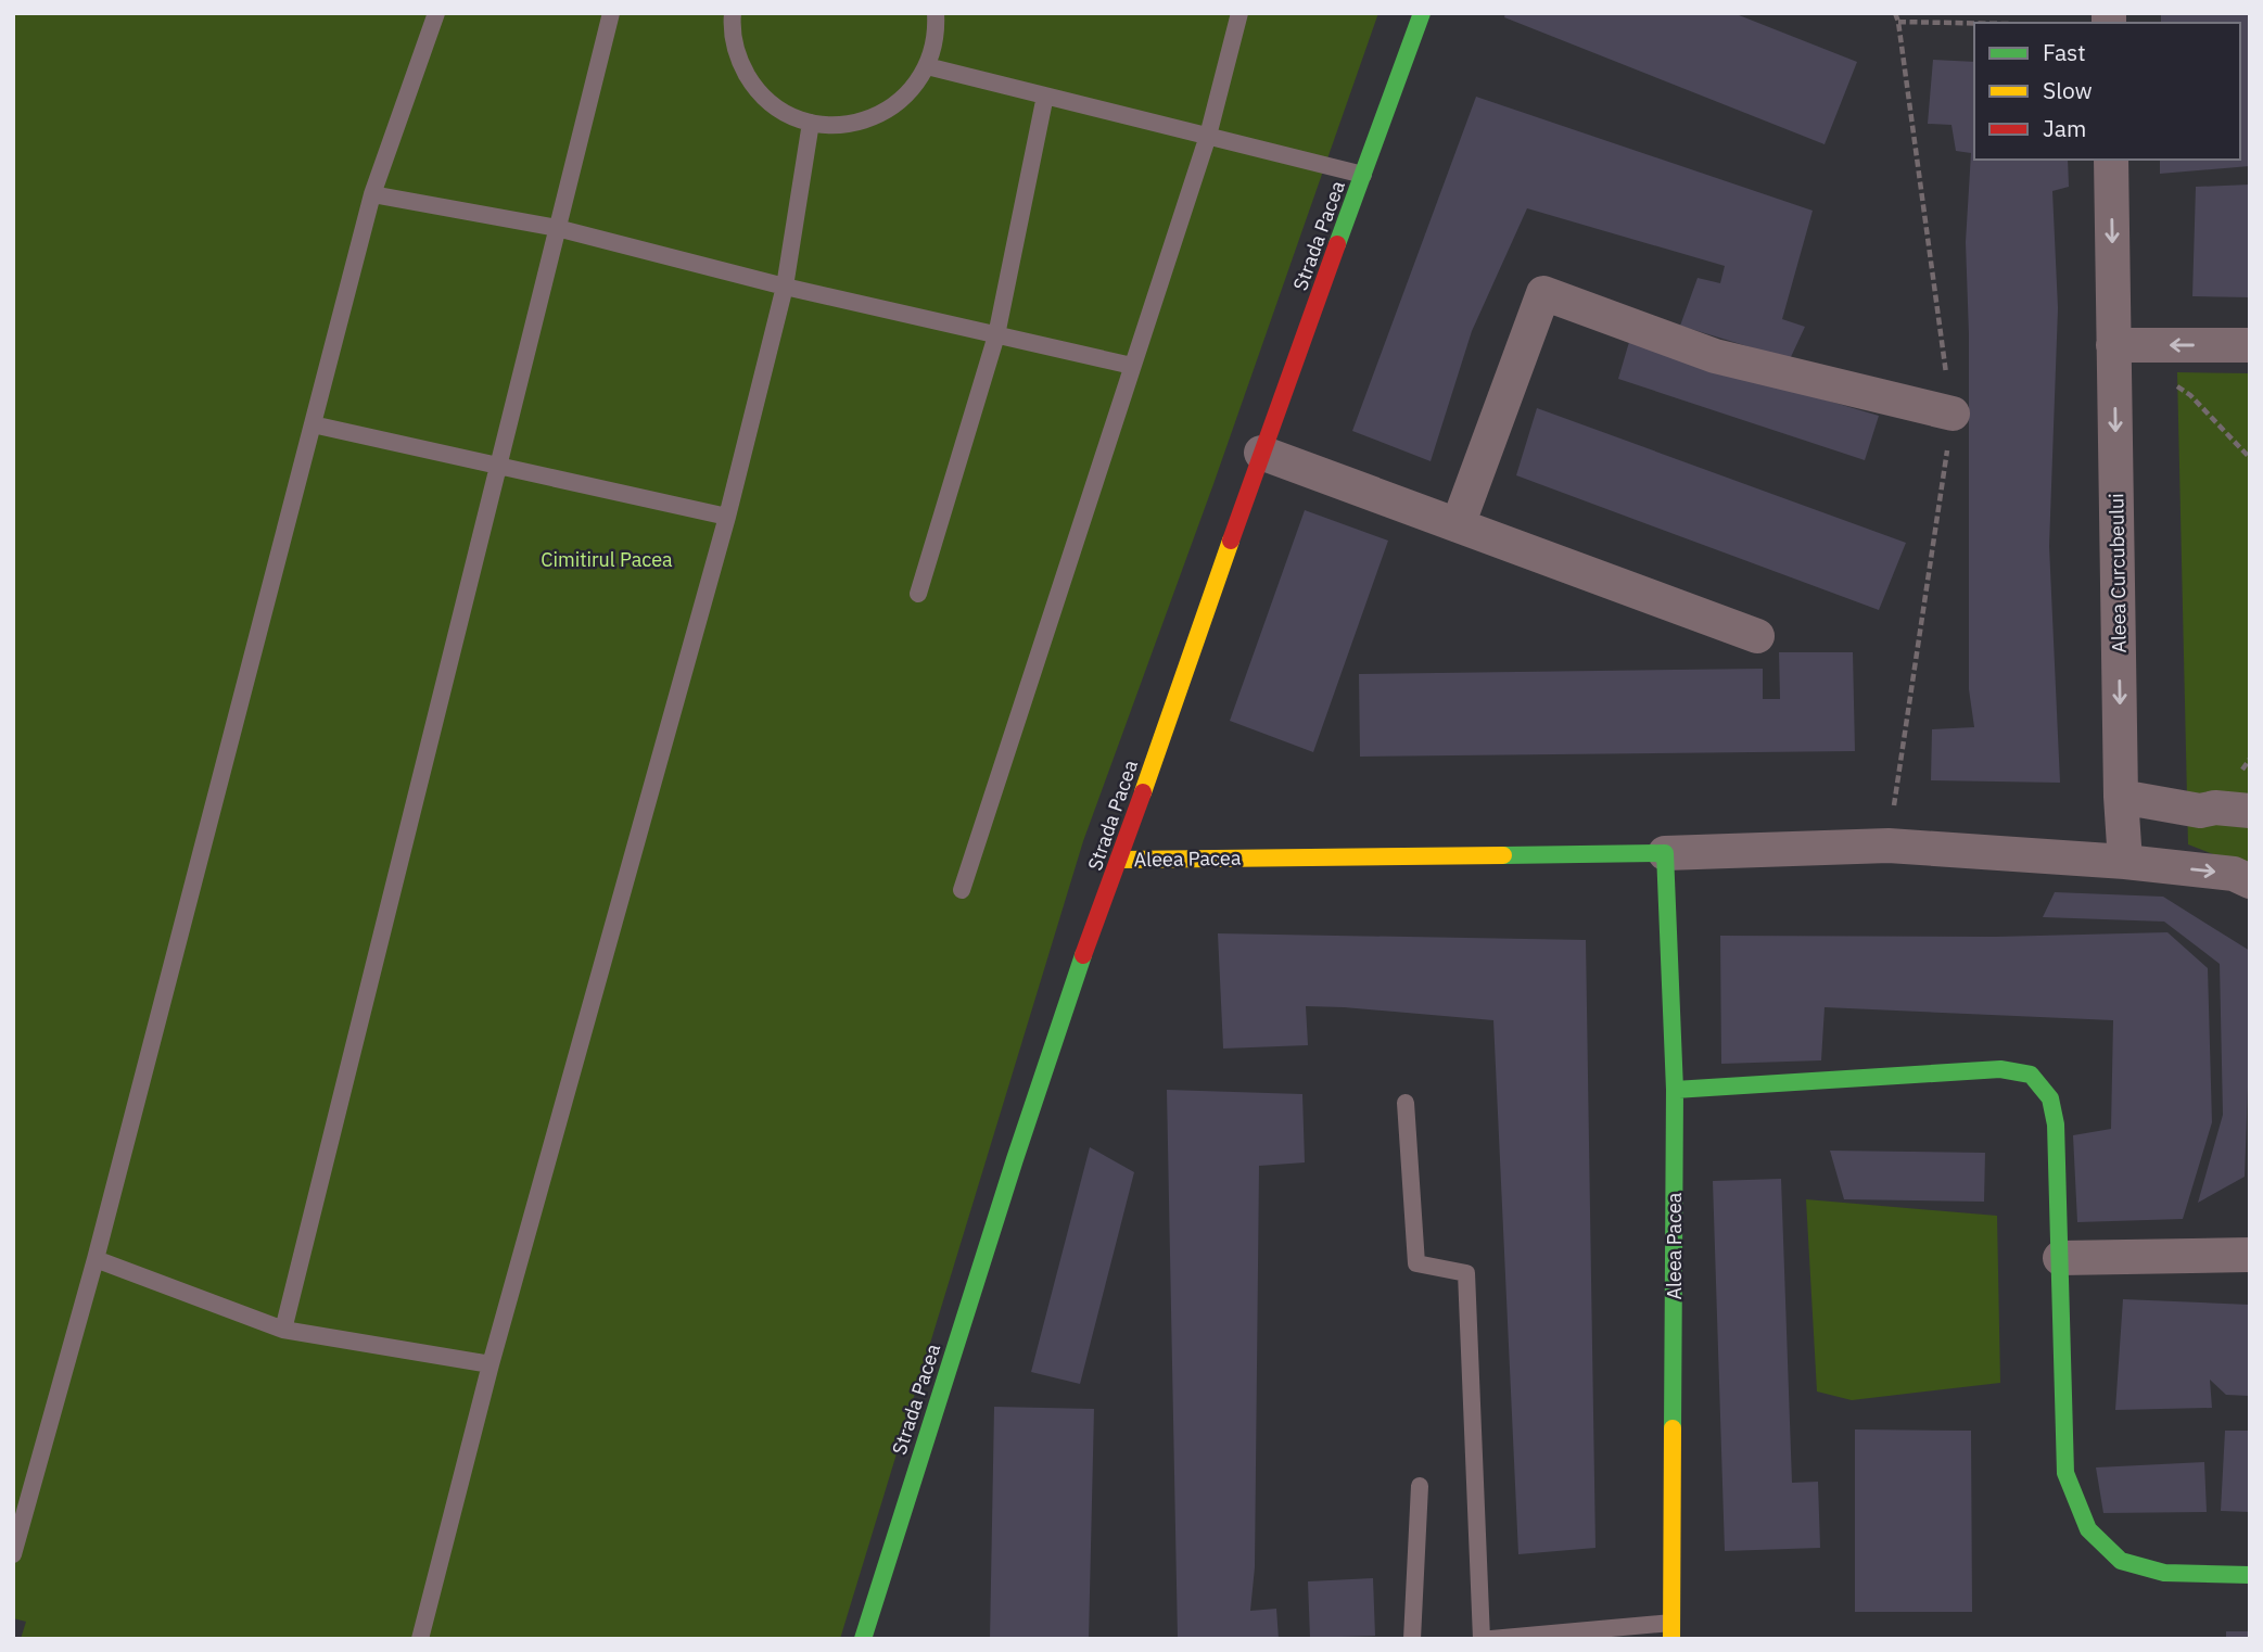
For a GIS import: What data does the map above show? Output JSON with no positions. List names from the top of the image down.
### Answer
{
  "streets": {
    "street": ["Strada Pacea", "Aleea Curcubeului", "Aleea Pacea"]
  },
  "crossings": [
    ["Strada Pacea", "Aleea Pacea"],
    ["Aleea Curcubeului", "Aleea Pacea"]
  ],
  "one_way": ["Aleea Curcubeului"],
  "parks": ["Cimitirul Pacea"],
  "legend": ["Fast", "Slow", "Jam"]
}
